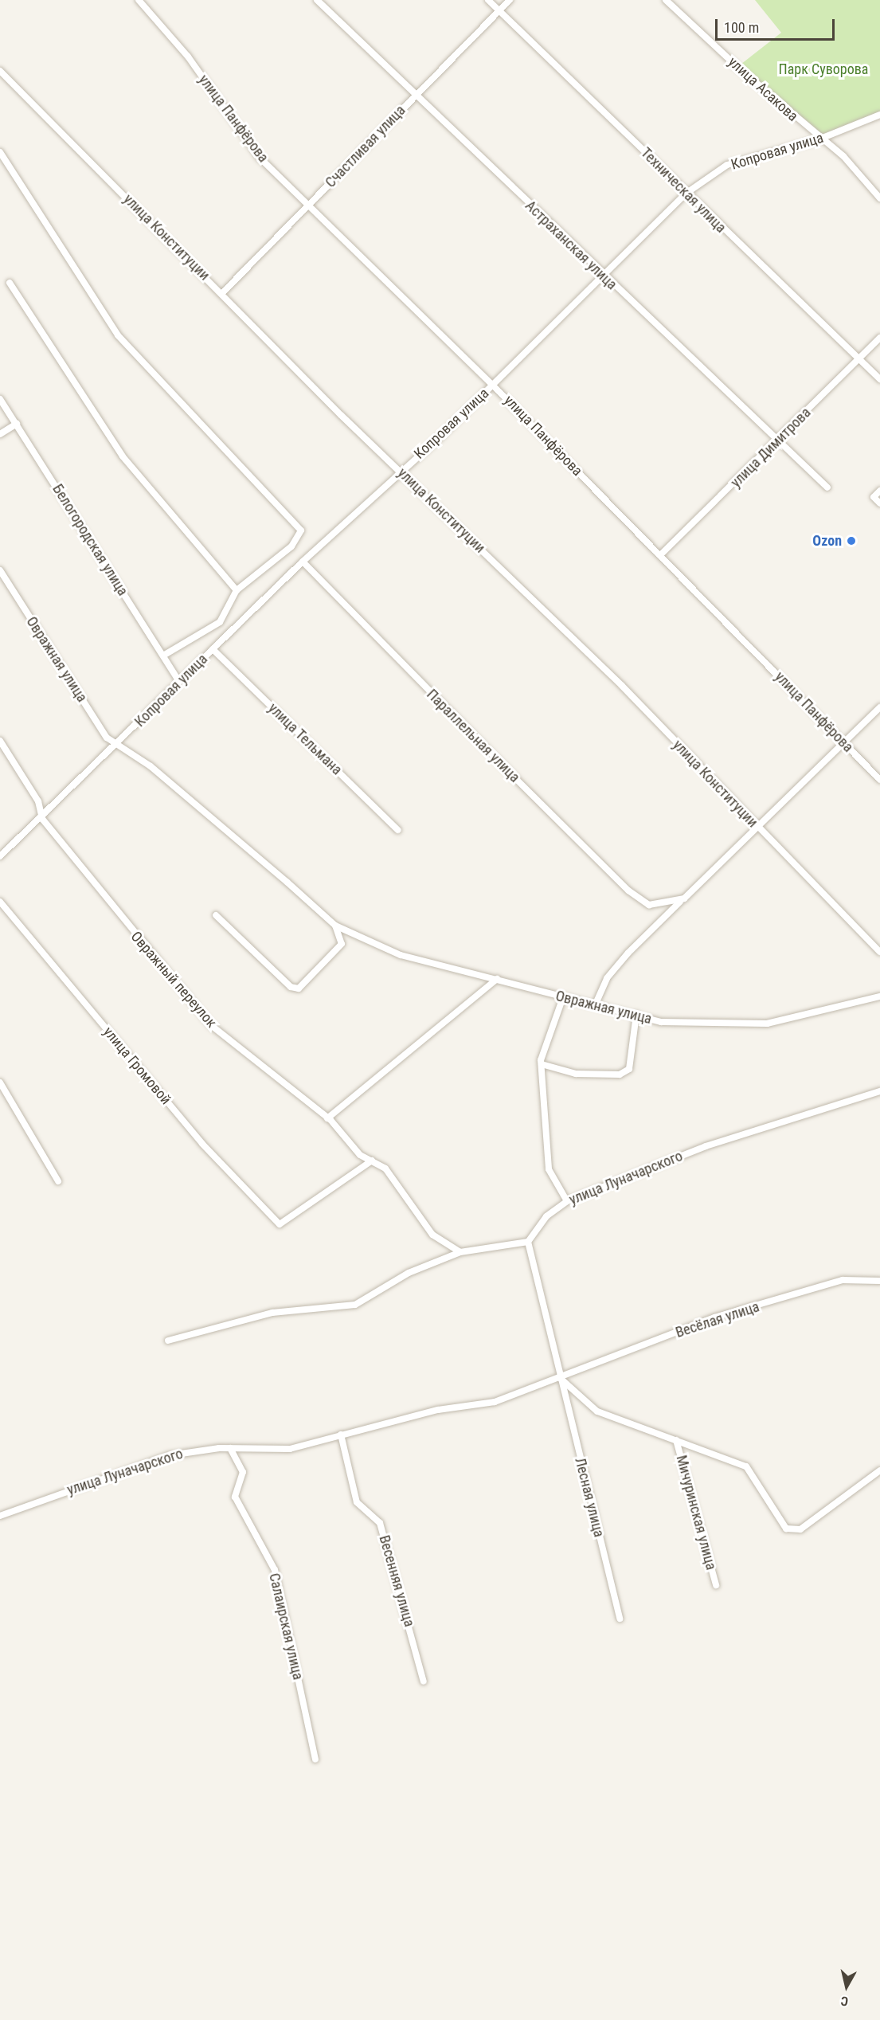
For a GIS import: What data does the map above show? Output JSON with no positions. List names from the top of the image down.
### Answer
{
  "streets": {
    "street": [
      "улица Асакова",
      "улица Панфёрова",
      "Счастливая улица",
      "Копровая улица",
      "Техническая улица",
      "улица Конституции",
      "Астраханская улица",
      "улица Димитрова",
      "Белогородская улица",
      "Овражная улица",
      "Параллельная улица",
      "улица Тельмана",
      "Овражный переулок",
      "улица Громовой",
      "улица Луначарского",
      "Весёлая улица",
      "Лесная улица",
      "Мичуринская улица",
      "Весенняя улица",
      "Салаирская улица"
    ]
  },
  "crossings": [
    ["улица Асакова", "Копровая улица"],
    ["улица Панфёрова", "Счастливая улица"],
    ["улица Панфёрова", "Копровая улица"],
    ["улица Панфёрова", "улица Димитрова"],
    ["Счастливая улица", "Техническая улица"],
    ["Счастливая улица", "улица Конституции"],
    ["Счастливая улица", "Астраханская улица"],
    ["Копровая улица", "Техническая улица"],
    ["Копровая улица", "улица Конституции"],
    ["Копровая улица", "Астраханская улица"],
    ["Копровая улица", "Белогородская улица"],
    ["Копровая улица", "Овражная улица"],
    ["Копровая улица", "Параллельная улица"],
    ["Копровая улица", "улица Тельмана"],
    ["Копровая улица", "Овражный переулок"],
    ["Техническая улица", "улица Димитрова"],
    ["Астраханская улица", "улица Димитрова"],
    ["Овражный переулок", "улица Громовой"],
    ["улица Луначарского", "Весёлая улица"],
    ["улица Луначарского", "Лесная улица"],
    ["улица Луначарского", "Весенняя улица"],
    ["улица Луначарского", "Салаирская улица"],
    ["Весёлая улица", "Лесная улица"]
  ],
  "parks": ["Парк Суворова"],
  "places": ["Ozon"],
  "scale_bar": "100 m",
  "north": "bottom"
}
